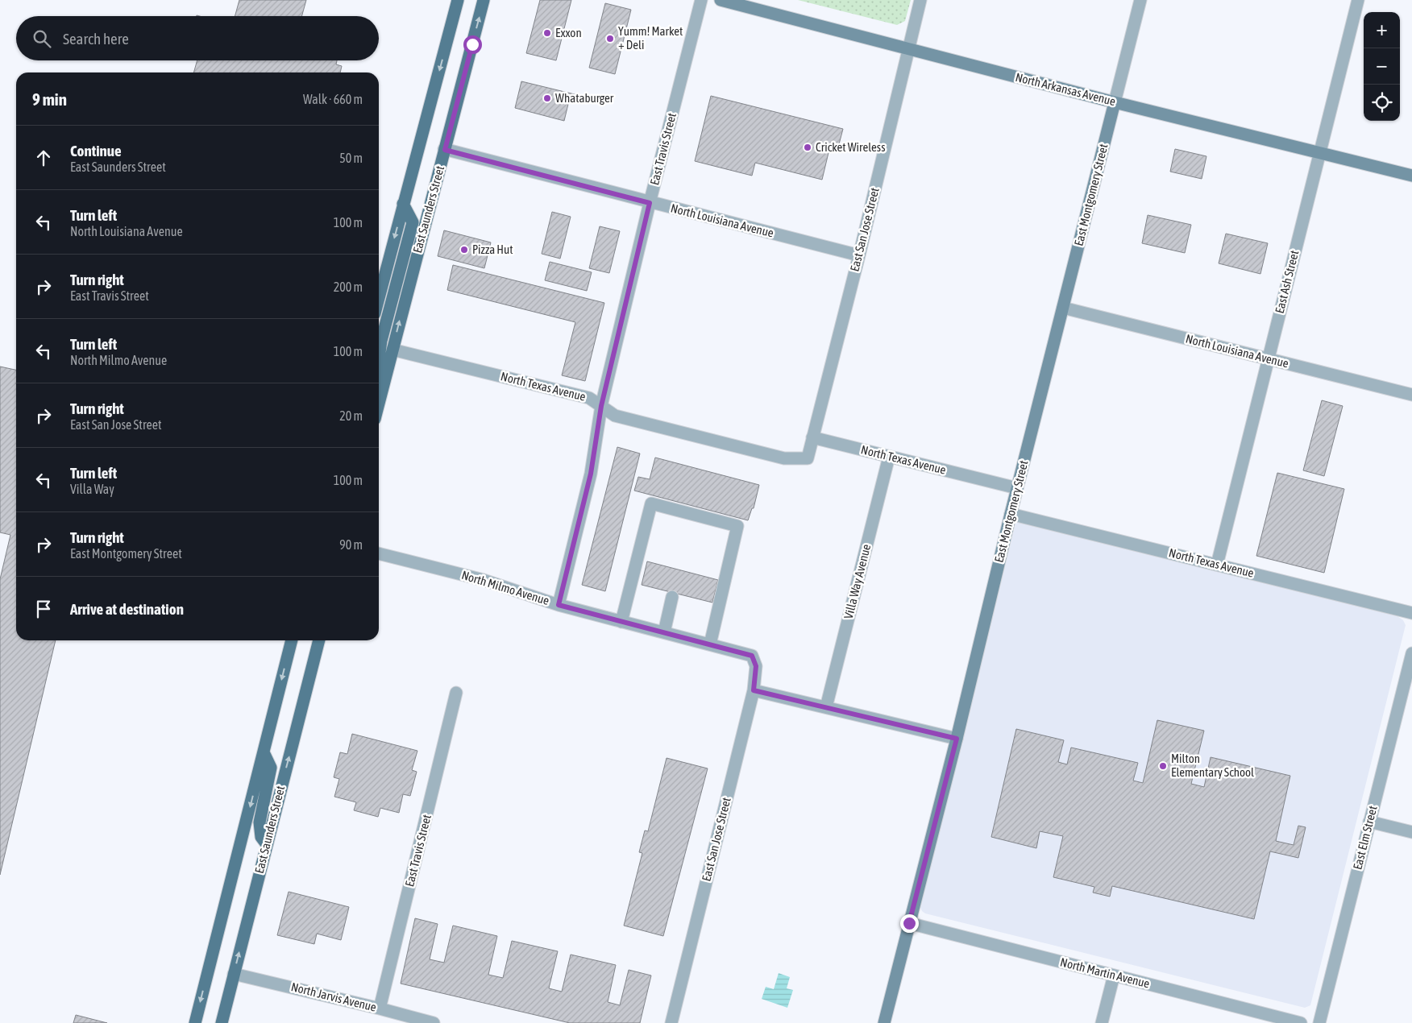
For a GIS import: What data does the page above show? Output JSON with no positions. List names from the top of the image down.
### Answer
{
  "streets": {
    "main road": ["East Saunders Street"],
    "street": [
      "North Arkansas Avenue",
      "East Travis Street",
      "East Montgomery Street",
      "North Louisiana Avenue",
      "East San Jose Street",
      "East Ash Street",
      "North Texas Avenue",
      "Villa Way Avenue",
      "North Milmo Avenue",
      "East Elm Street",
      "North Martin Avenue",
      "North Jarvis Avenue"
    ]
  },
  "crossings": [
    ["North Arkansas Avenue", "East Montgomery Street"],
    ["North Arkansas Avenue", "East San Jose Street"],
    ["North Arkansas Avenue", "East Ash Street"],
    ["East Travis Street", "North Louisiana Avenue"],
    ["East Travis Street", "North Texas Avenue"],
    ["East Travis Street", "North Milmo Avenue"],
    ["East Travis Street", "North Jarvis Avenue"],
    ["East Montgomery Street", "North Louisiana Avenue"],
    ["East Montgomery Street", "North Texas Avenue"],
    ["East Montgomery Street", "North Martin Avenue"],
    ["East Saunders Street", "North Louisiana Avenue"],
    ["East Saunders Street", "North Texas Avenue"],
    ["East Saunders Street", "North Jarvis Avenue"],
    ["North Louisiana Avenue", "East San Jose Street"],
    ["North Louisiana Avenue", "East Ash Street"],
    ["East San Jose Street", "North Texas Avenue"],
    ["East San Jose Street", "North Milmo Avenue"],
    ["East Ash Street", "North Texas Avenue"],
    ["North Texas Avenue", "Villa Way Avenue"]
  ],
  "places": [
    "Exxon",
    "Yumm! Market + Deli",
    "Whataburger",
    "Cricket Wireless",
    "Pizza Hut",
    "Milton Elementary School"
  ],
  "page": {
    "map_buttons": ["+", "−"],
    "search": "Search here",
    "heading": ["9 min", "Walk · 660 m"],
    "list": [
      ["Continue", "East Saunders Street", "50 m"],
      ["Turn left", "North Louisiana Avenue", "100 m"],
      ["Turn right", "East Travis Street", "200 m"],
      ["Turn left", "North Milmo Avenue", "100 m"],
      ["Turn right", "East San Jose Street", "20 m"],
      ["Turn left", "Villa Way", "100 m"],
      ["Turn right", "East Montgomery Street", "90 m"],
      "Arrive at destination"
    ]
  }
}
